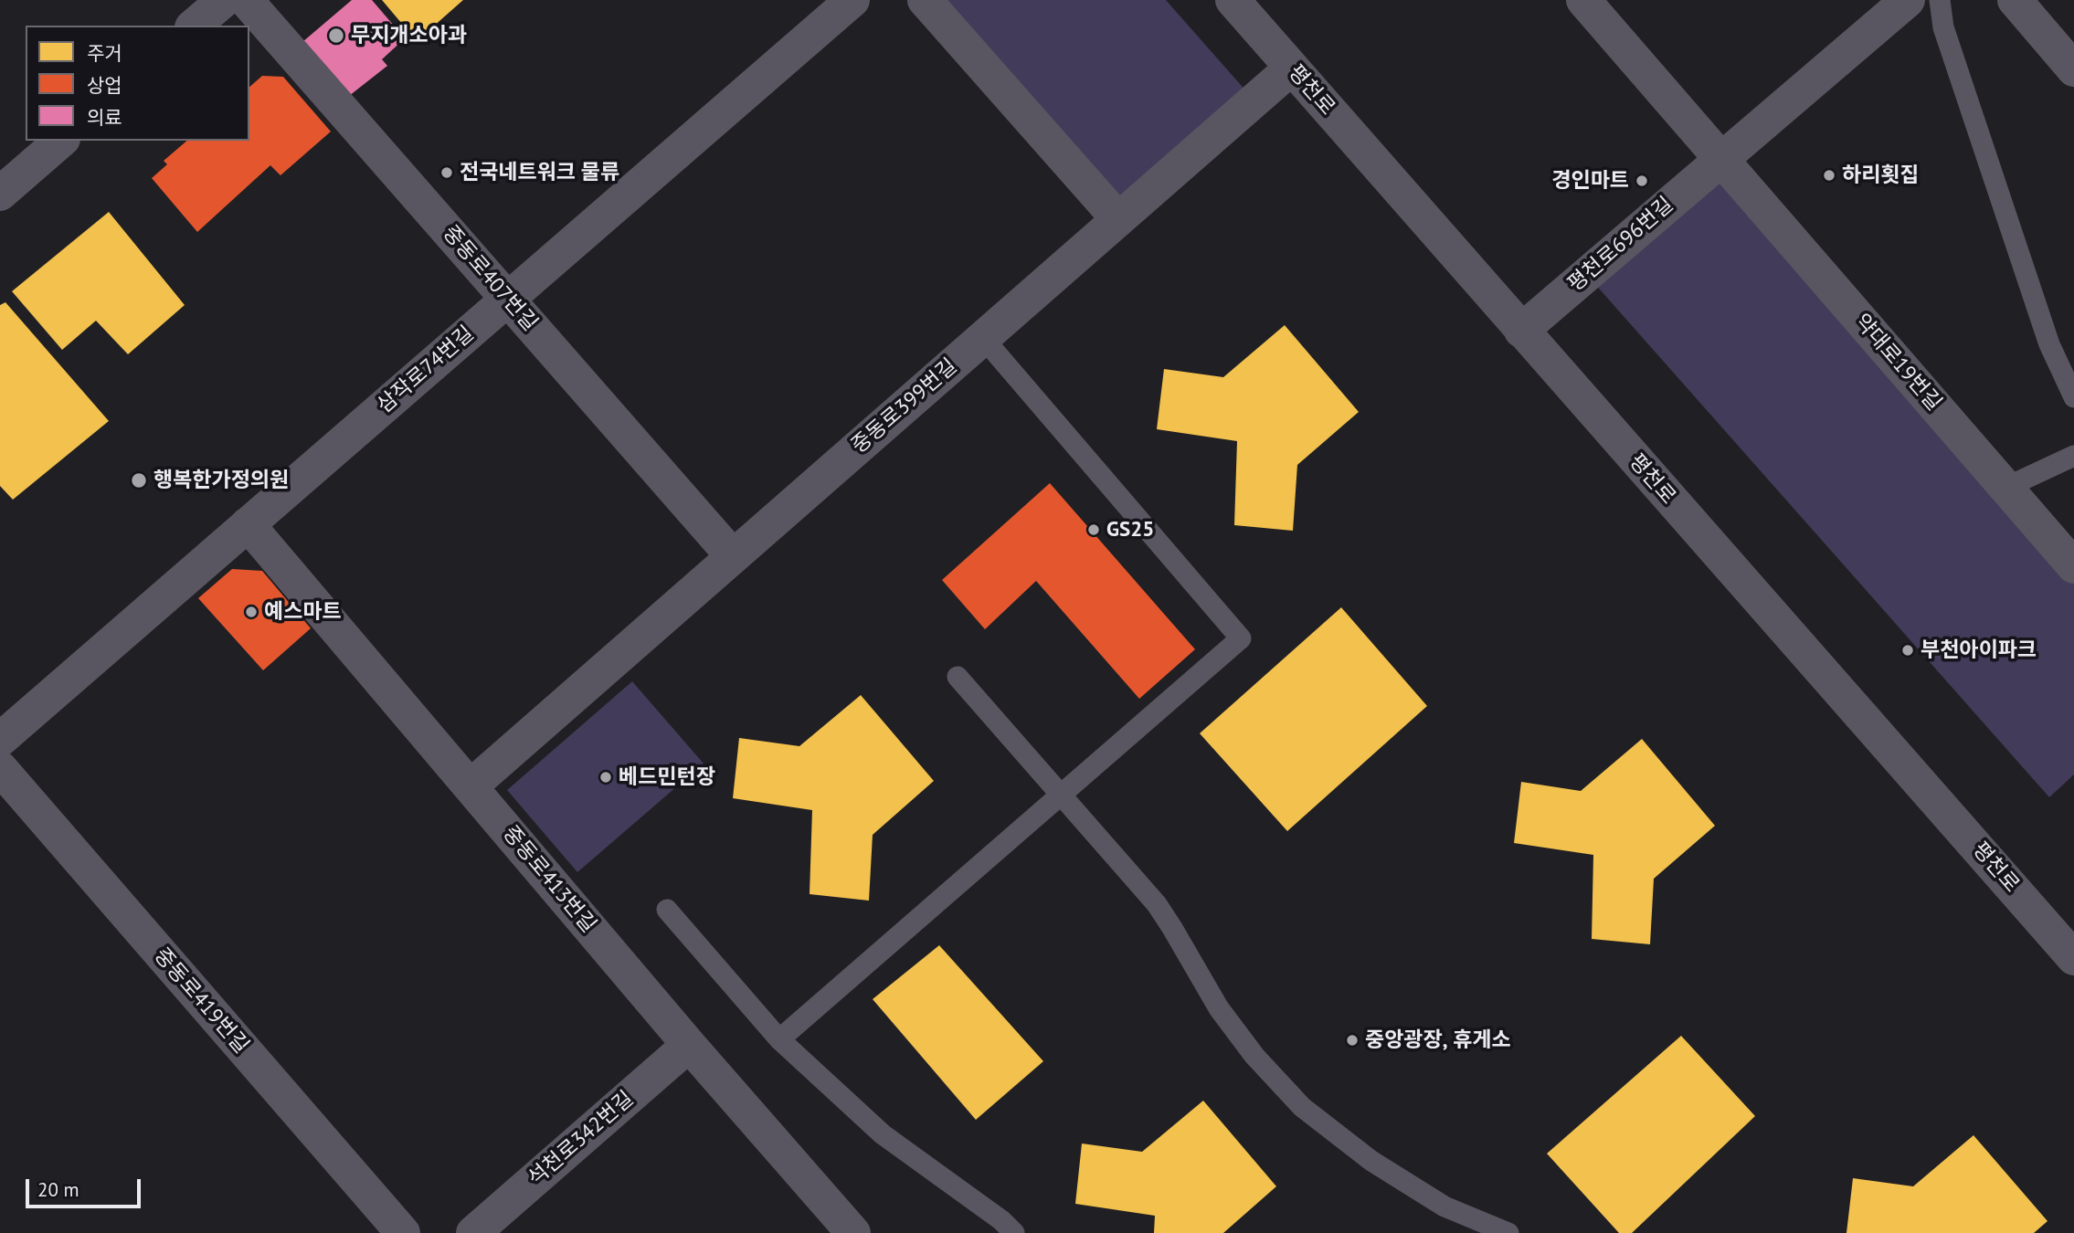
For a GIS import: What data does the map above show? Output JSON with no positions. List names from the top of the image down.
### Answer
{
  "streets": {
    "street": [
      "평천로",
      "평천로696번길",
      "중동로407번길",
      "약대로19번길",
      "삼작로74번길",
      "중동로399번길",
      "중동로413번길",
      "중동로419번길",
      "석천로342번길"
    ]
  },
  "crossings": [
    ["평천로", "평천로696번길"],
    ["평천로", "중동로399번길"],
    ["평천로696번길", "약대로19번길"],
    ["중동로407번길", "삼작로74번길"],
    ["중동로407번길", "중동로399번길"],
    ["삼작로74번길", "중동로413번길"],
    ["중동로399번길", "중동로413번길"],
    ["중동로413번길", "석천로342번길"]
  ],
  "places": [
    "무지개소아과",
    "전국네트워크 물류",
    "하리횟집",
    "경인마트",
    "행복한가정의원",
    "GS25",
    "예스마트",
    "부천아이파크",
    "베드민턴장",
    "중앙광장, 휴게소"
  ],
  "legend": ["주거", "상업", "의료"],
  "scale_bar": "20 m"
}
